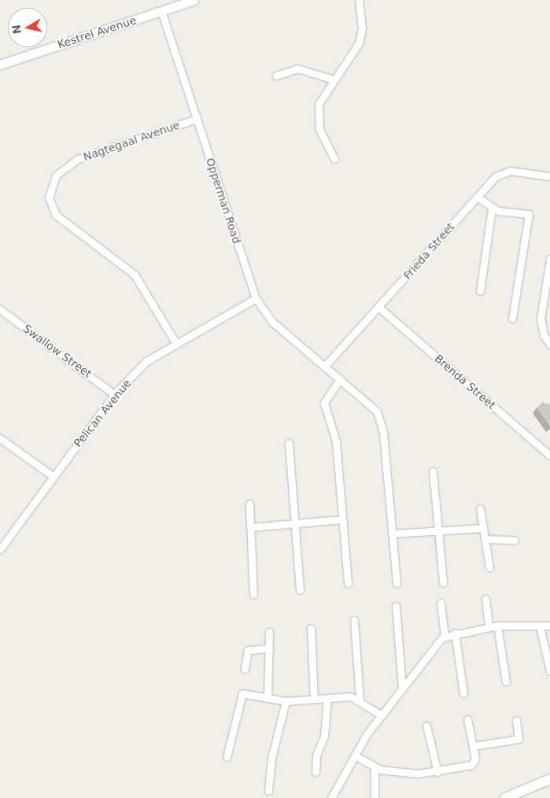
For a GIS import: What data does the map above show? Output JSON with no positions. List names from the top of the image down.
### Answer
{
  "streets": {
    "street": [
      "Kestrel Avenue",
      "Nagtegaal Avenue",
      "Opperman Road",
      "Frieda Street",
      "Swallow Street",
      "Brenda Street",
      "Pelican Avenue"
    ]
  },
  "crossings": [
    ["Kestrel Avenue", "Opperman Road"],
    ["Nagtegaal Avenue", "Opperman Road"],
    ["Nagtegaal Avenue", "Pelican Avenue"],
    ["Opperman Road", "Frieda Street"],
    ["Opperman Road", "Pelican Avenue"],
    ["Frieda Street", "Brenda Street"],
    ["Swallow Street", "Pelican Avenue"]
  ],
  "north": "left"
}
